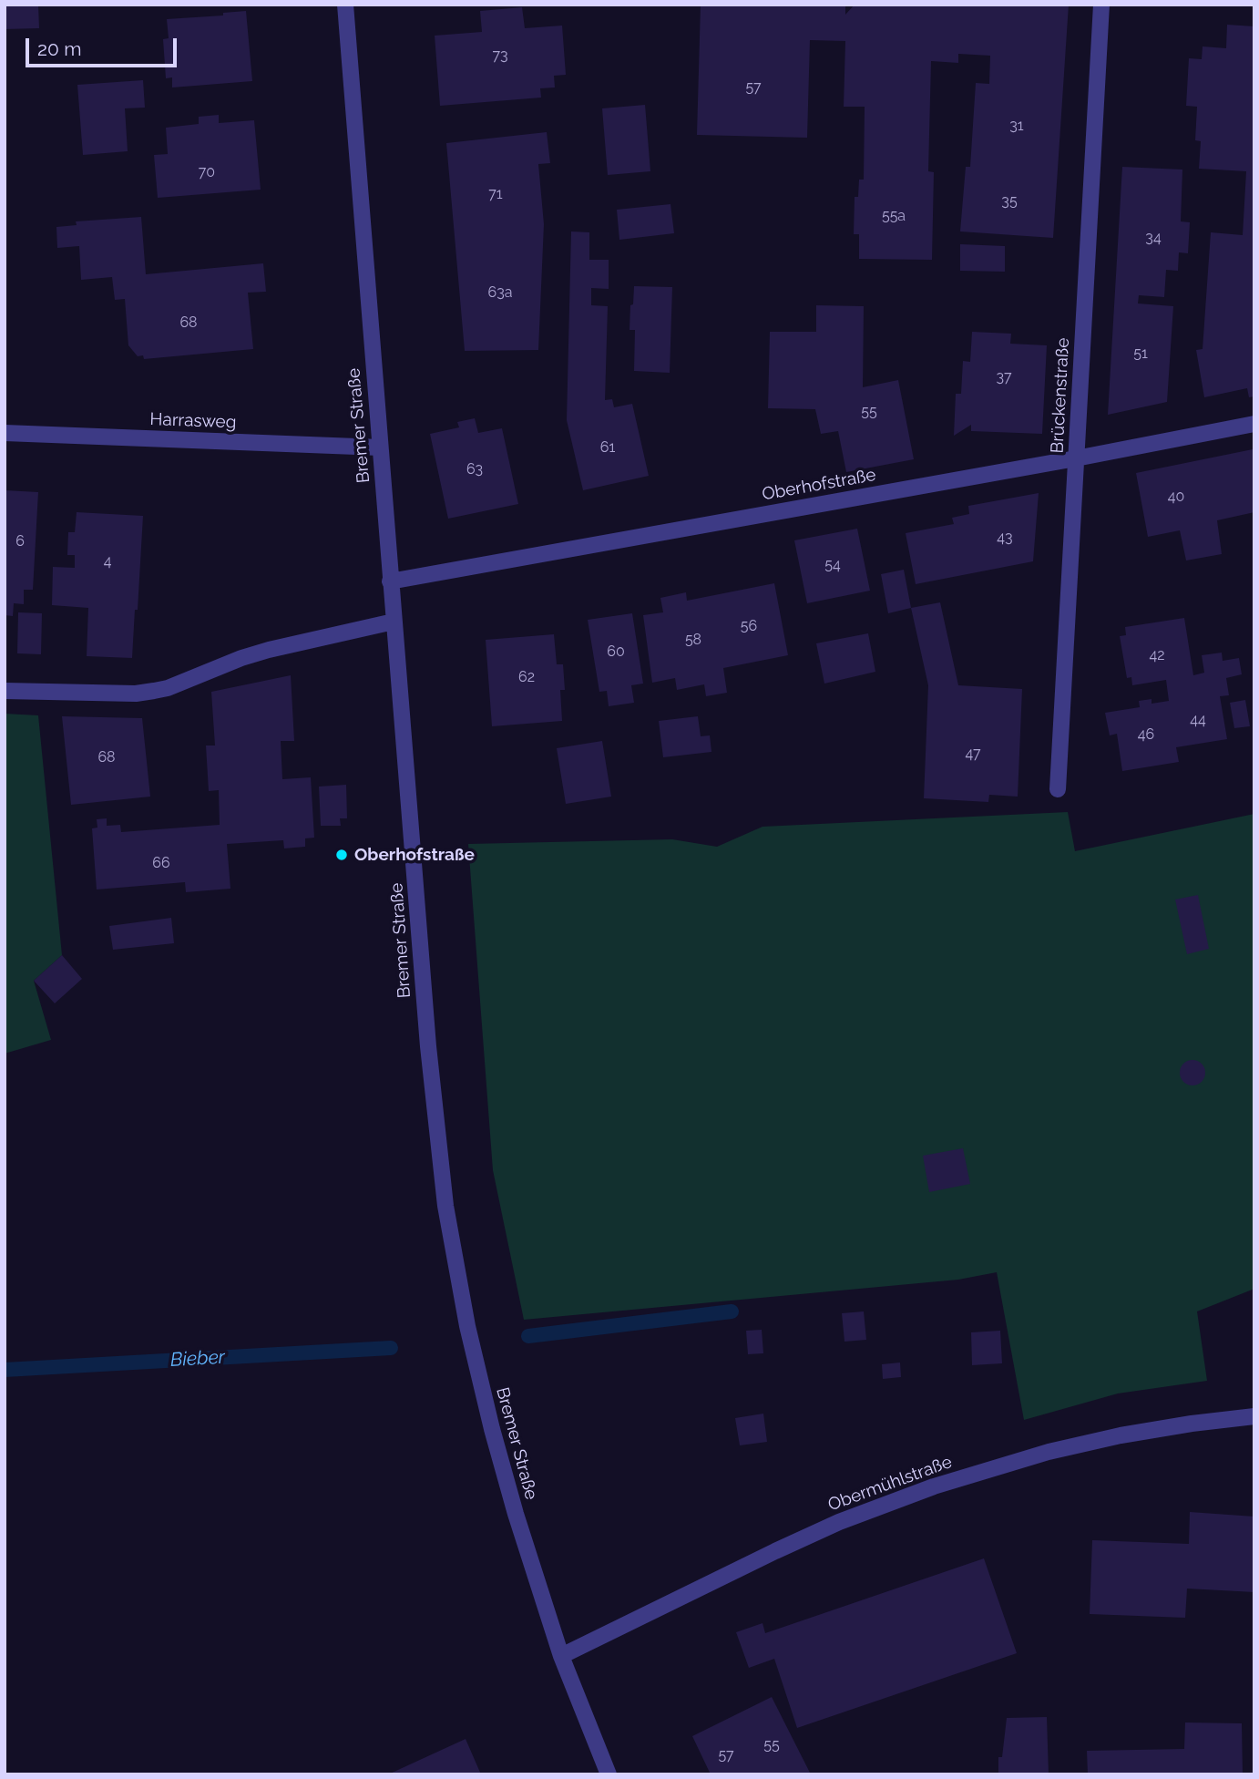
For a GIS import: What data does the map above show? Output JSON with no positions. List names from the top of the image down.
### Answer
{
  "streets": {
    "street": [
      "Brückenstraße",
      "Harrasweg",
      "Bremer Straße",
      "Oberhofstraße",
      "Obermühlstraße"
    ]
  },
  "crossings": [
    ["Brückenstraße", "Oberhofstraße"],
    ["Harrasweg", "Bremer Straße"],
    ["Bremer Straße", "Oberhofstraße"],
    ["Bremer Straße", "Obermühlstraße"]
  ],
  "water": ["Bieber"],
  "places": ["Oberhofstraße"],
  "house_numbers": [
    "73",
    "57",
    "31",
    "70",
    "71",
    "35",
    "55a",
    "34",
    "63a",
    "68",
    "51",
    "37",
    "55",
    "61",
    "63",
    "40",
    "43",
    "6",
    "4",
    "54",
    "56",
    "58",
    "60",
    "42",
    "62",
    "44",
    "46",
    "47",
    "68",
    "66",
    "55",
    "57"
  ],
  "scale_bar": "20 m"
}
